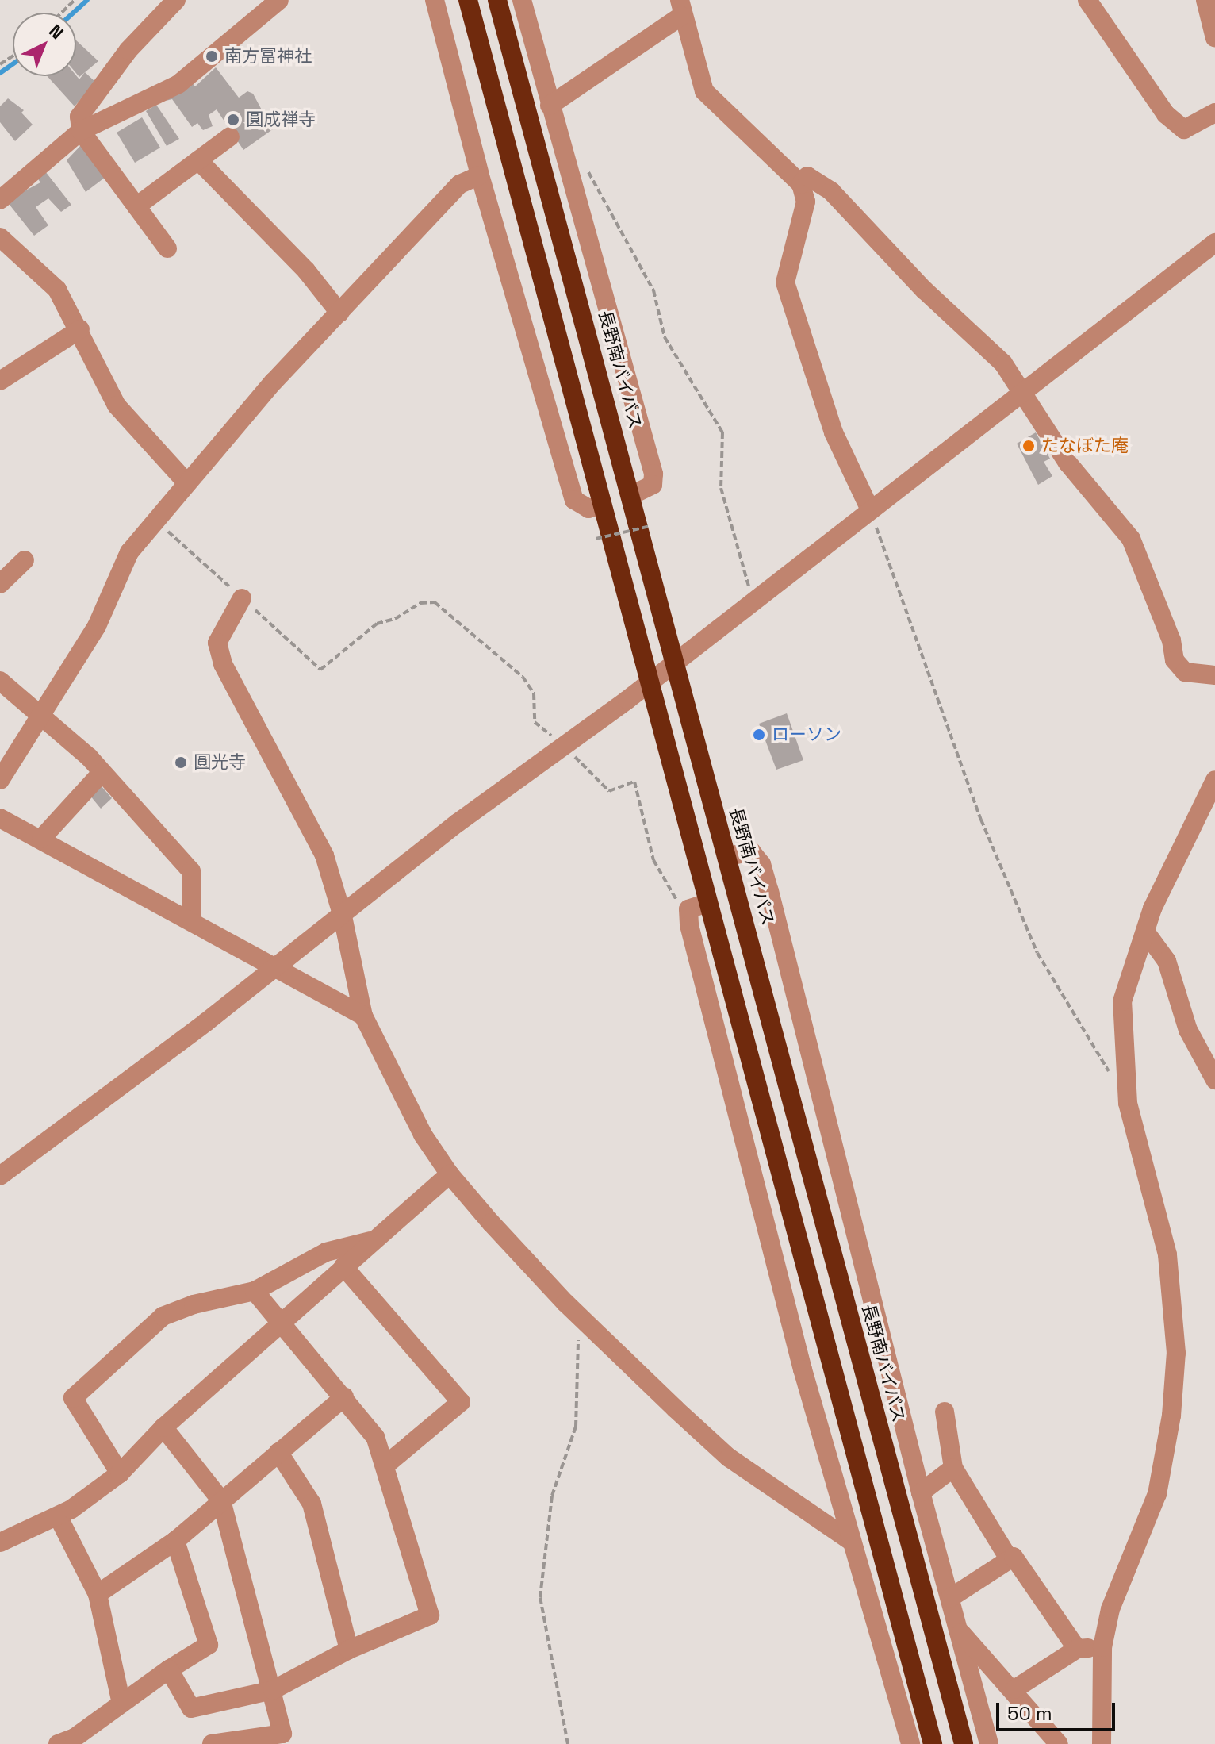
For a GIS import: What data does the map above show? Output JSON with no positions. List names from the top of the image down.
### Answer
{
  "streets": {
    "highway": ["長野南バイパス"]
  },
  "places": [
    "南方冨神社",
    "圓成禅寺",
    "たなぼた庵",
    "ローソン",
    "圓光寺"
  ],
  "scale_bar": "50 m",
  "north": "top right"
}
